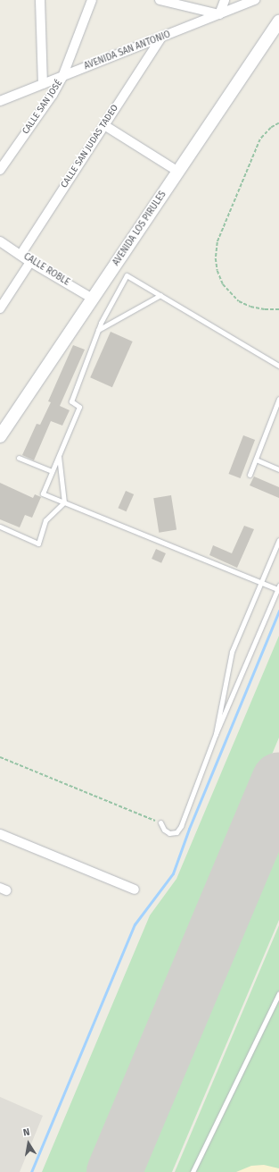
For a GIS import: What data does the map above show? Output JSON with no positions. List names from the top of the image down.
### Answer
{
  "streets": {
    "street": [
      "AVENIDA SAN ANTONIO",
      "CALLE SAN JOSÉ",
      "CALLE SAN JUDAS TADEO",
      "AVENIDA LOS PIRULES",
      "CALLE ROBLE"
    ]
  },
  "crossings": [
    ["AVENIDA SAN ANTONIO", "CALLE SAN JOSÉ"],
    ["AVENIDA SAN ANTONIO", "CALLE SAN JUDAS TADEO"],
    ["CALLE SAN JUDAS TADEO", "CALLE ROBLE"],
    ["AVENIDA LOS PIRULES", "CALLE ROBLE"]
  ],
  "north": "top"
}
